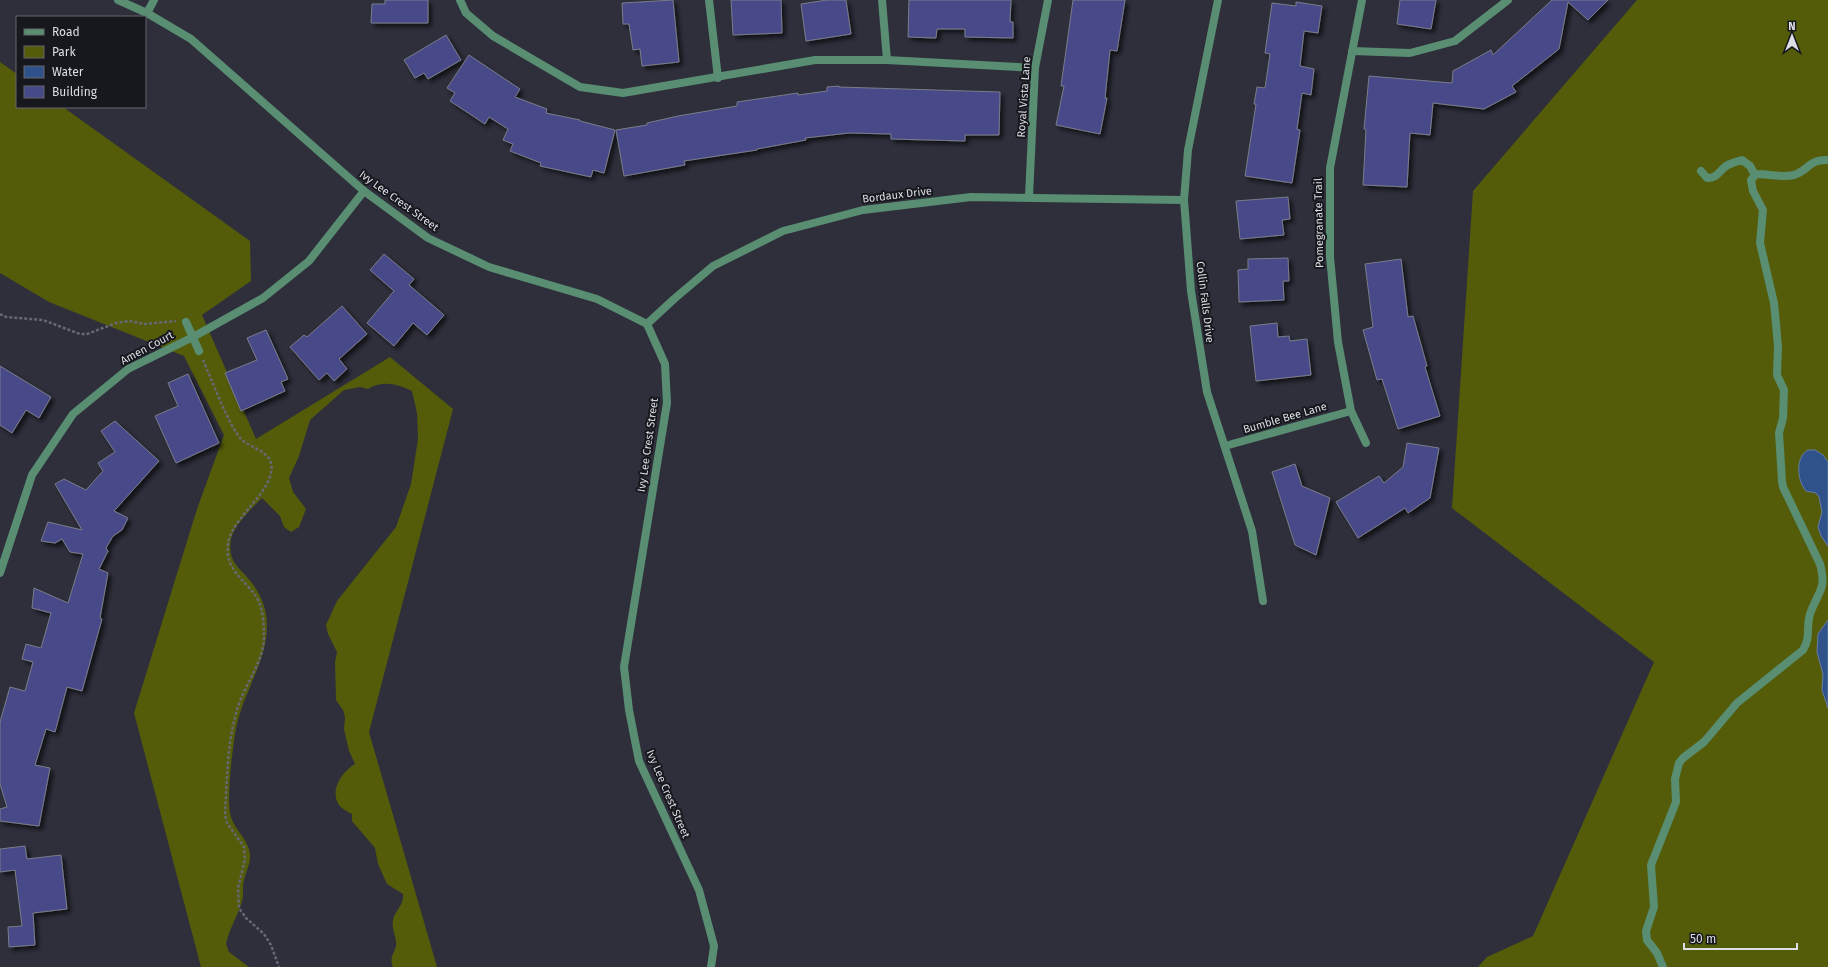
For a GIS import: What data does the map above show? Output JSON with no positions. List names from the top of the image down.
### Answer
{
  "streets": {
    "street": [
      "Royal Vista Lane",
      "Bordaux Drive",
      "Ivy Lee Crest Street",
      "Pomegranate Trail",
      "Collin Falls Drive",
      "Amen Court",
      "Bumble Bee Lane"
    ]
  },
  "crossings": [
    ["Royal Vista Lane", "Bordaux Drive"],
    ["Bordaux Drive", "Ivy Lee Crest Street"],
    ["Bordaux Drive", "Collin Falls Drive"],
    ["Ivy Lee Crest Street", "Amen Court"],
    ["Pomegranate Trail", "Bumble Bee Lane"],
    ["Collin Falls Drive", "Bumble Bee Lane"]
  ],
  "legend": [
    "Road",
    "Park",
    "Water",
    "Building"
  ],
  "scale_bar": "50 m",
  "north": "top"
}
